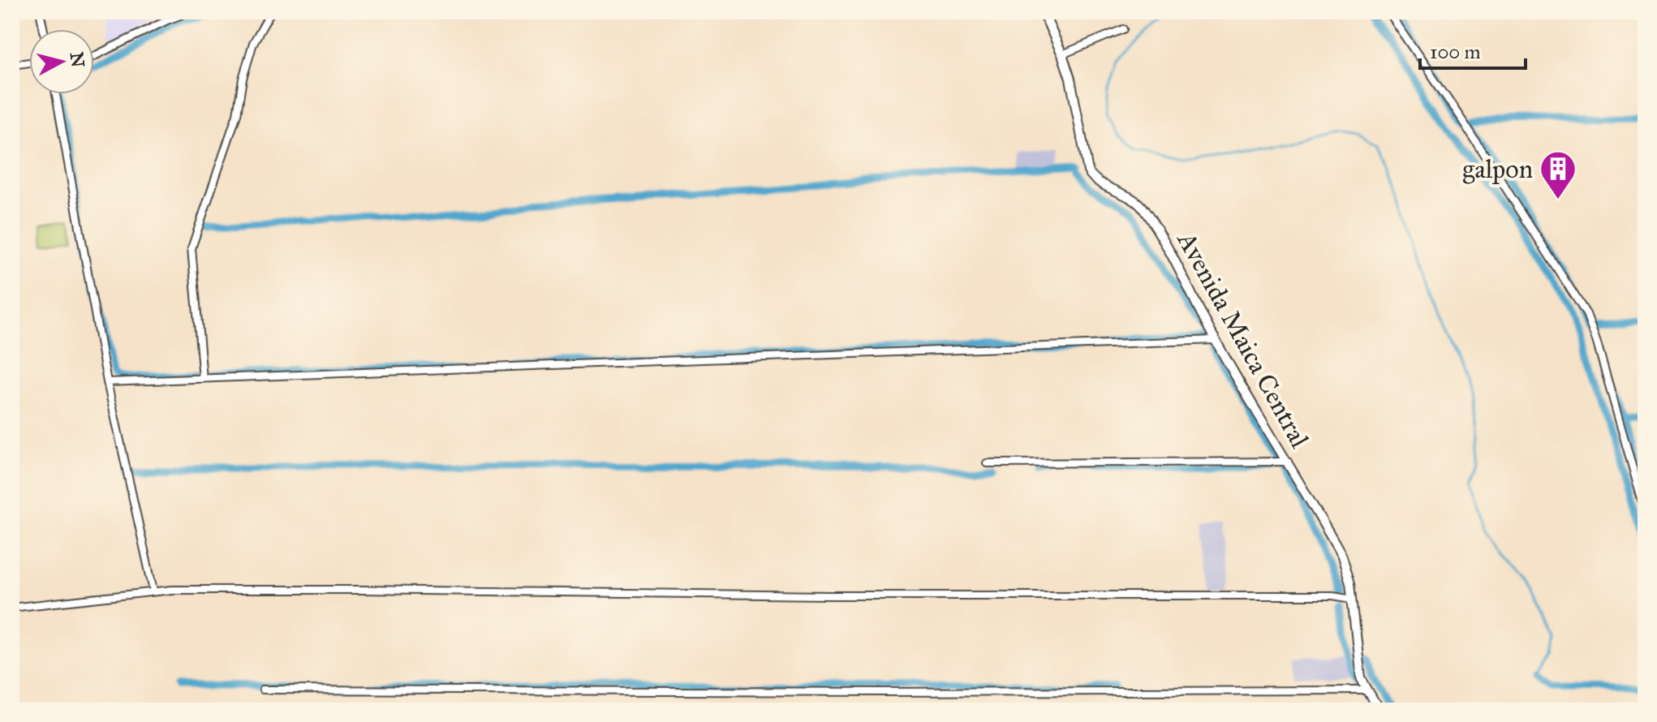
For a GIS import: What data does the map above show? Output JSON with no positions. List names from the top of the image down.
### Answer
{
  "streets": {
    "street": ["Avenida Maica Central"]
  },
  "places": {
    "building": ["galpon"]
  },
  "scale_bar": "100 m",
  "north": "right"
}
